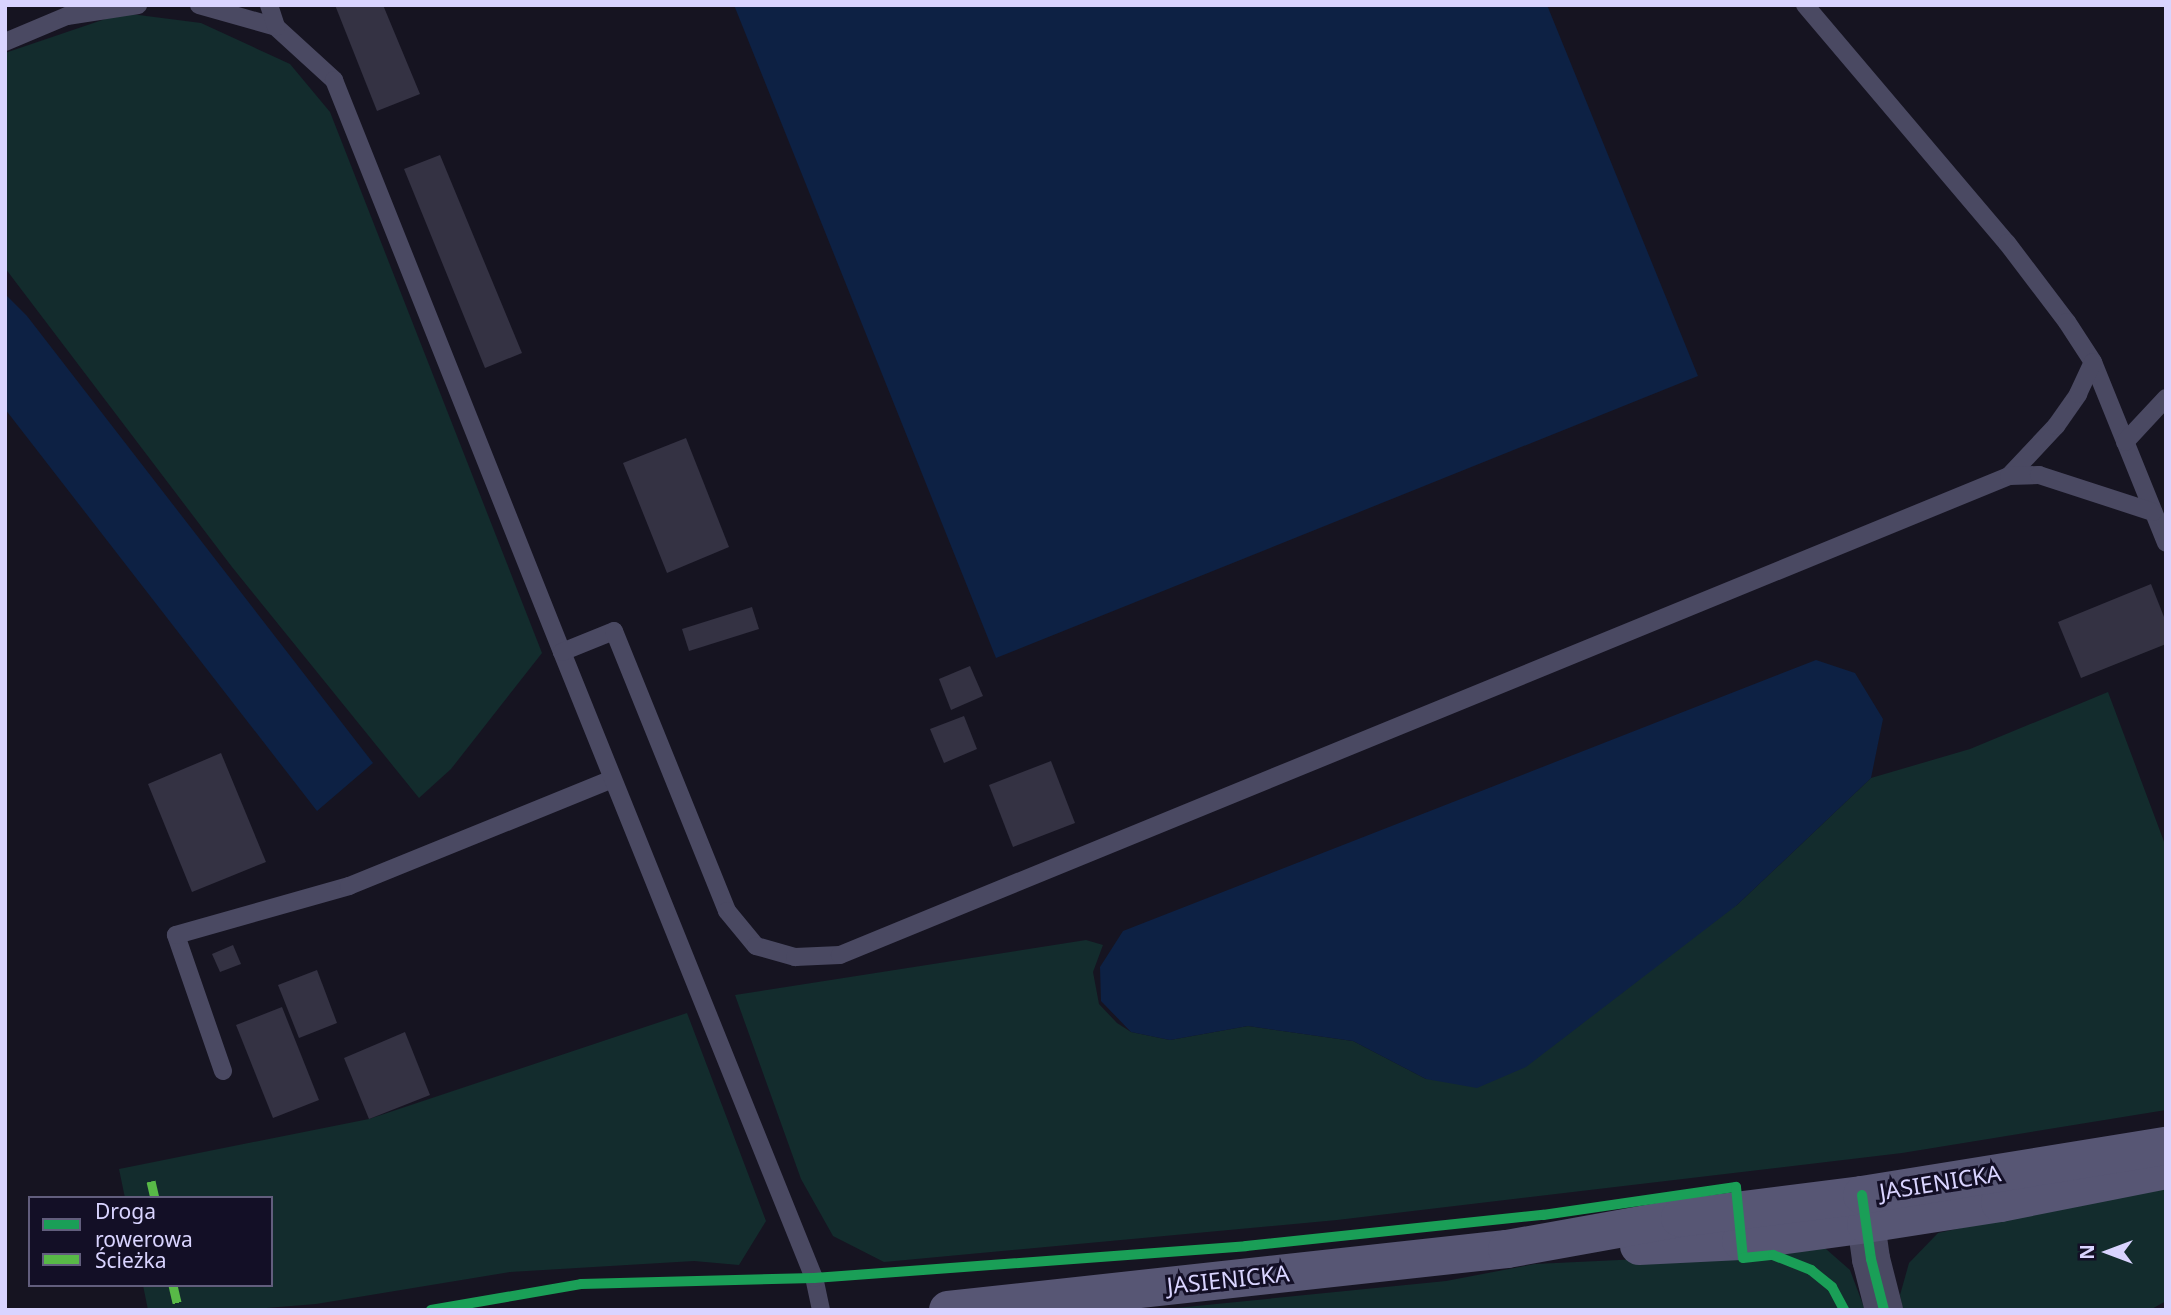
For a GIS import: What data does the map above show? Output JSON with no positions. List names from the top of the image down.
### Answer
{
  "streets": {
    "main road": ["JASIENICKA"]
  },
  "legend": ["Droga rowerowa", "Ścieżka"],
  "north": "left"
}
